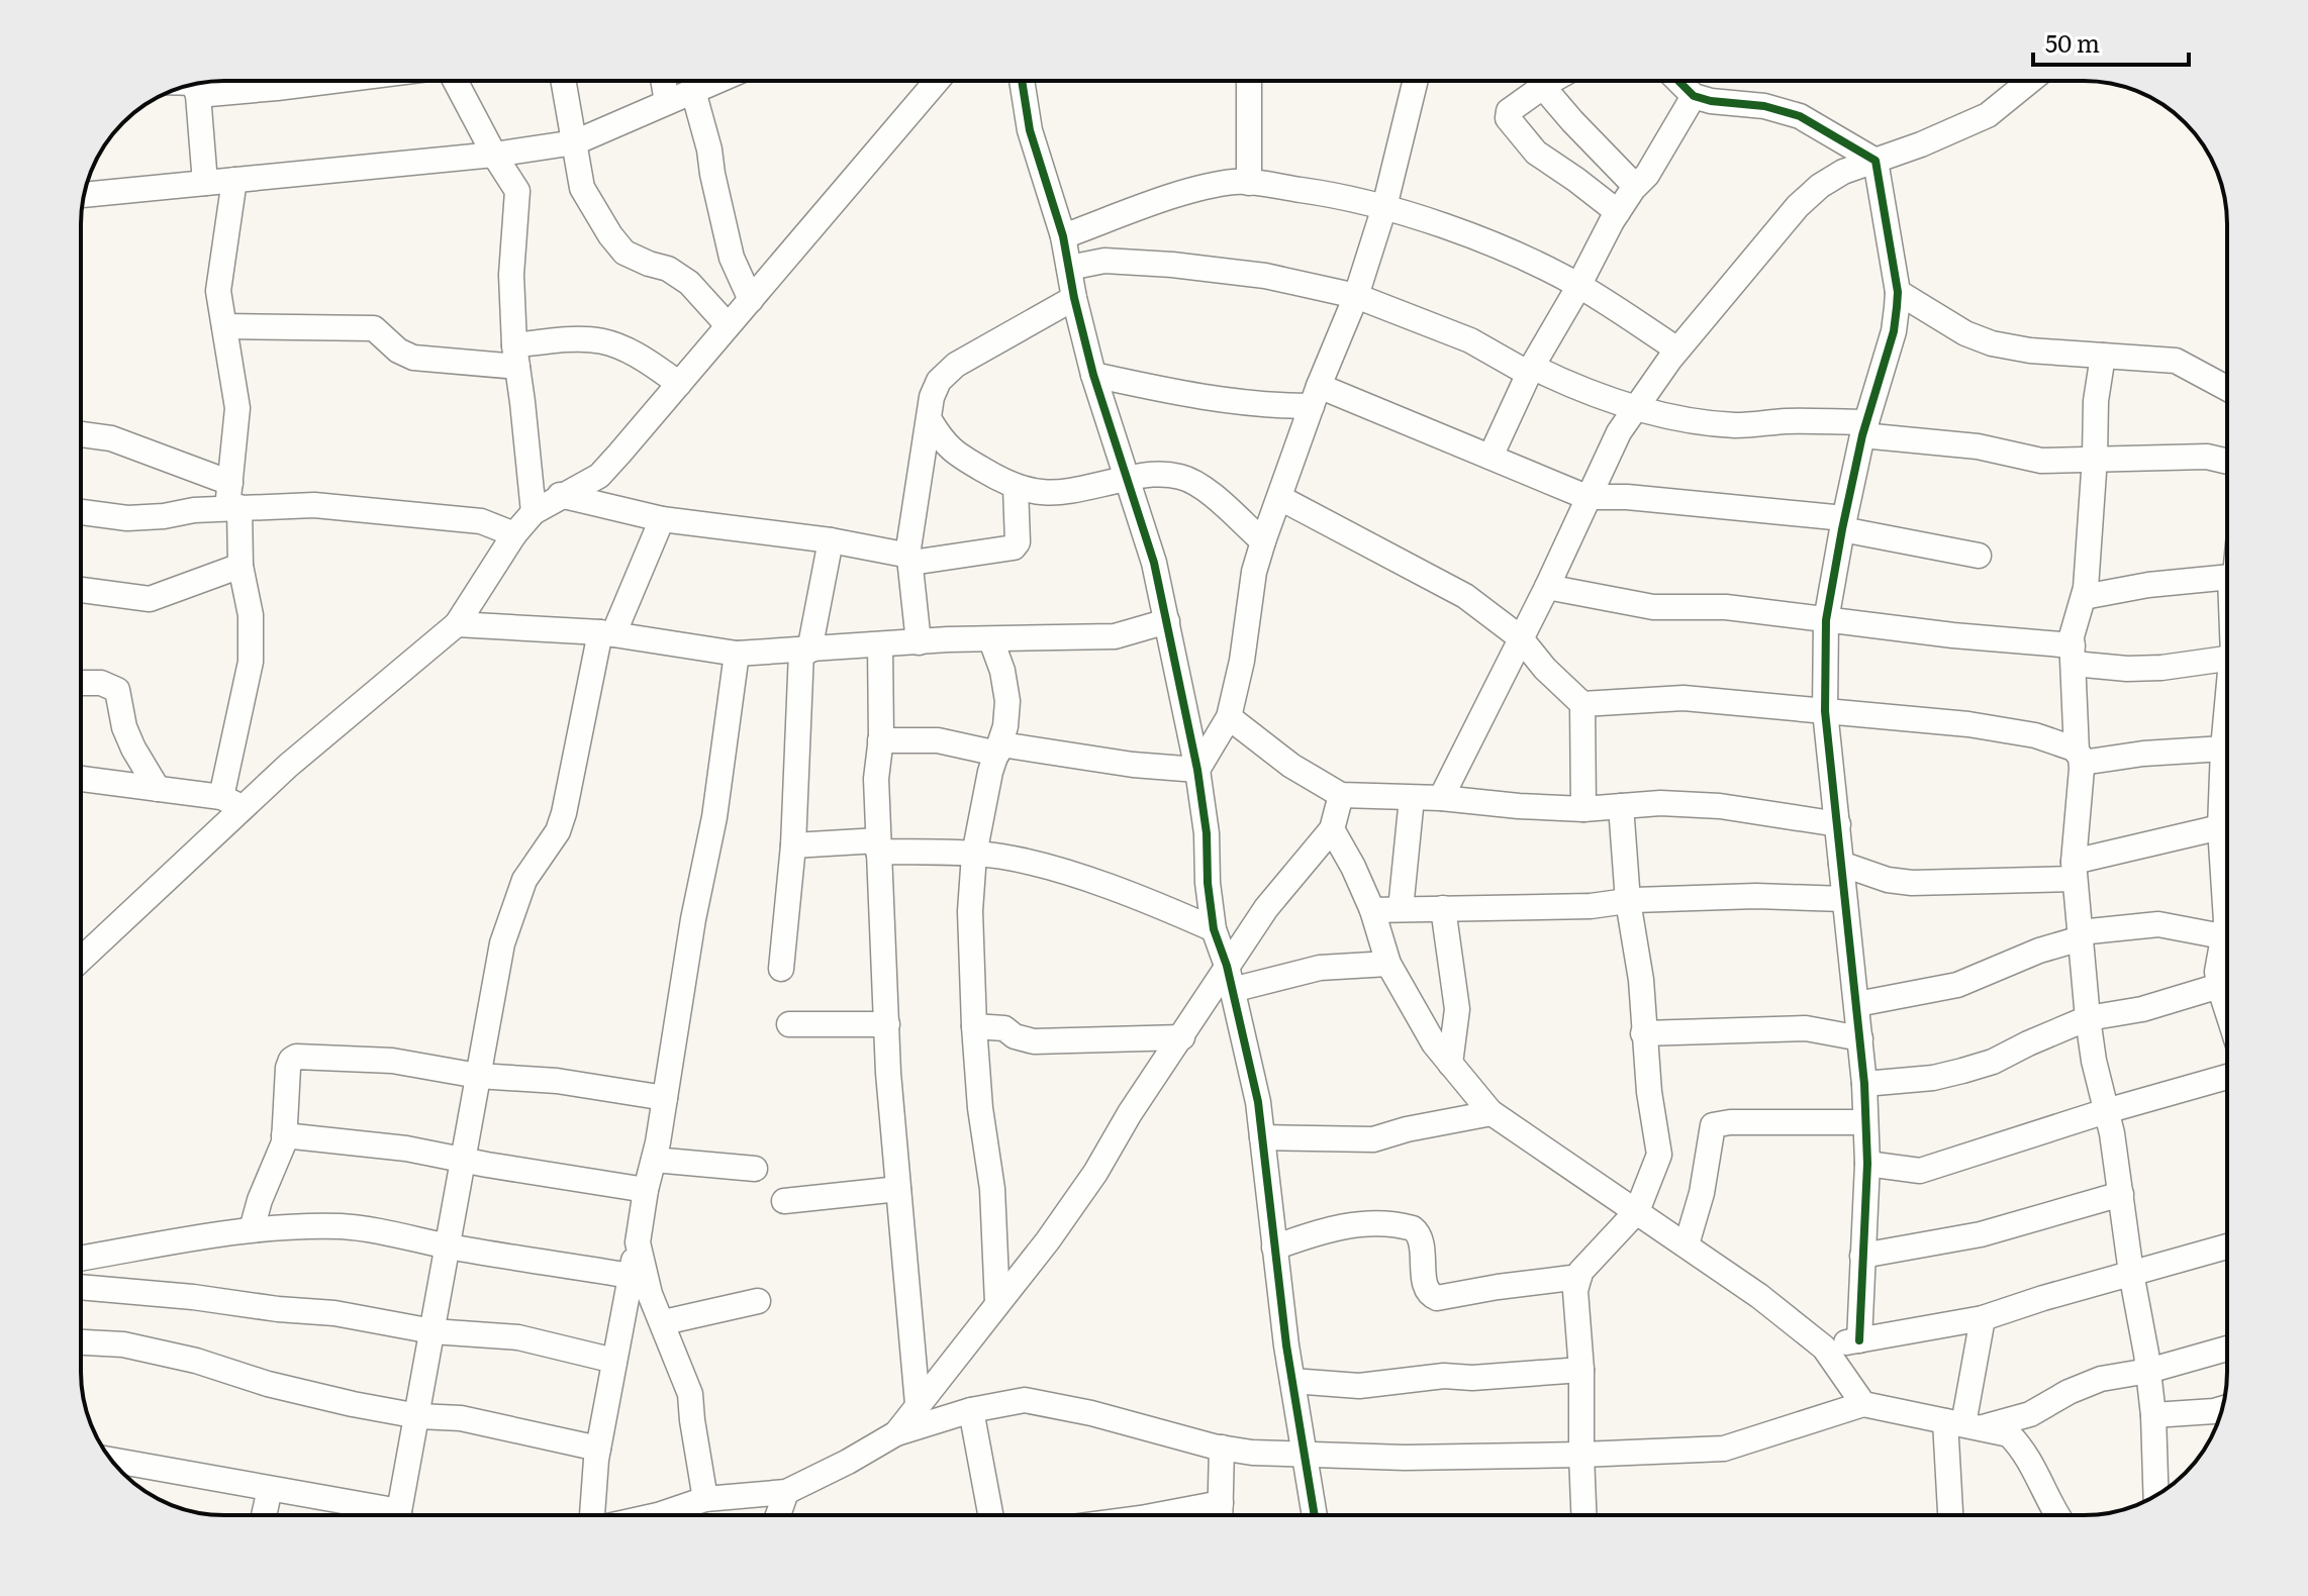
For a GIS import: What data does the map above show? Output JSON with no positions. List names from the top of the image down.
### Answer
{
  "scale_bar": "50 m"
}
